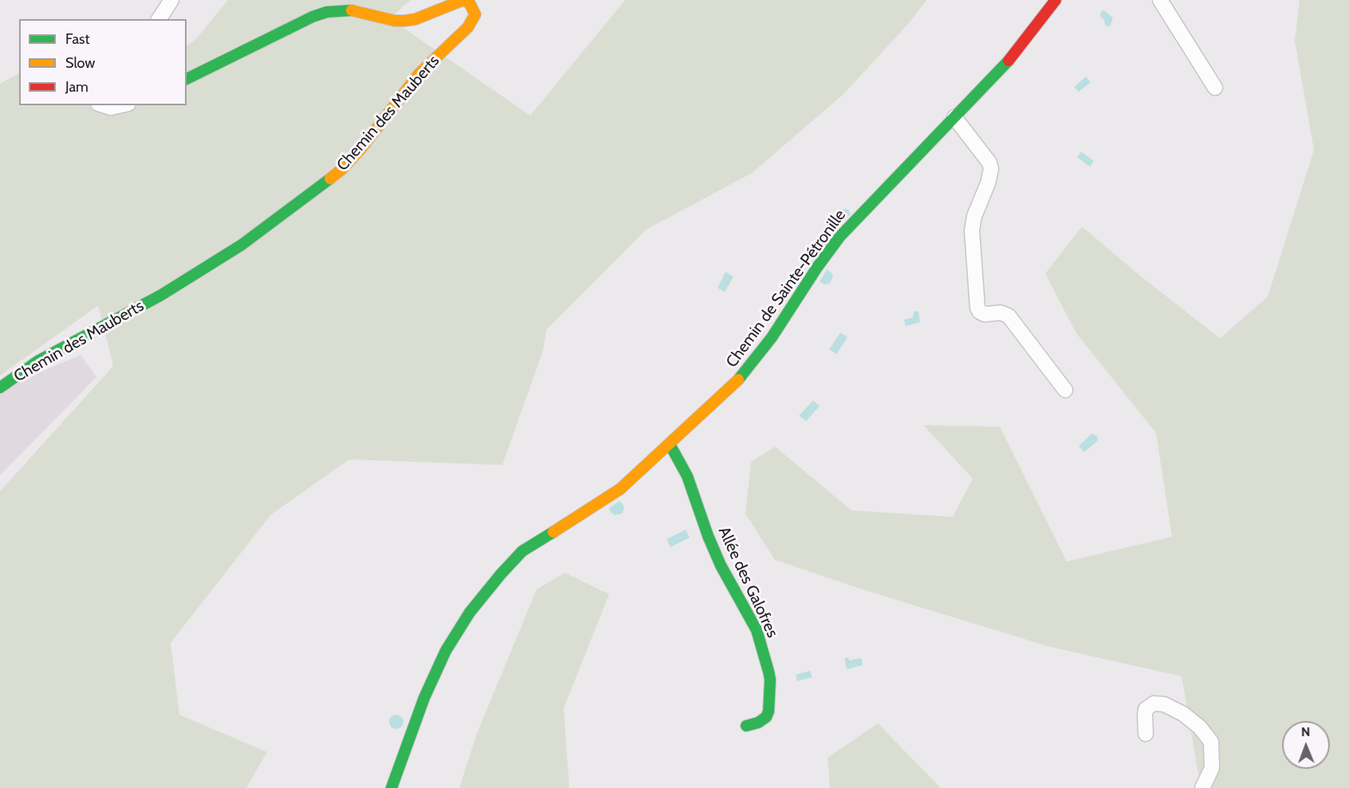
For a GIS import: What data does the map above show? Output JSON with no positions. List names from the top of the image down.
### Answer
{
  "streets": {
    "street": ["Chemin des Mauberts", "Chemin de Sainte-Pétronille", "Allée des Galofres"]
  },
  "crossings": [
    ["Chemin de Sainte-Pétronille", "Allée des Galofres"]
  ],
  "legend": ["Fast", "Slow", "Jam"],
  "north": "top"
}
